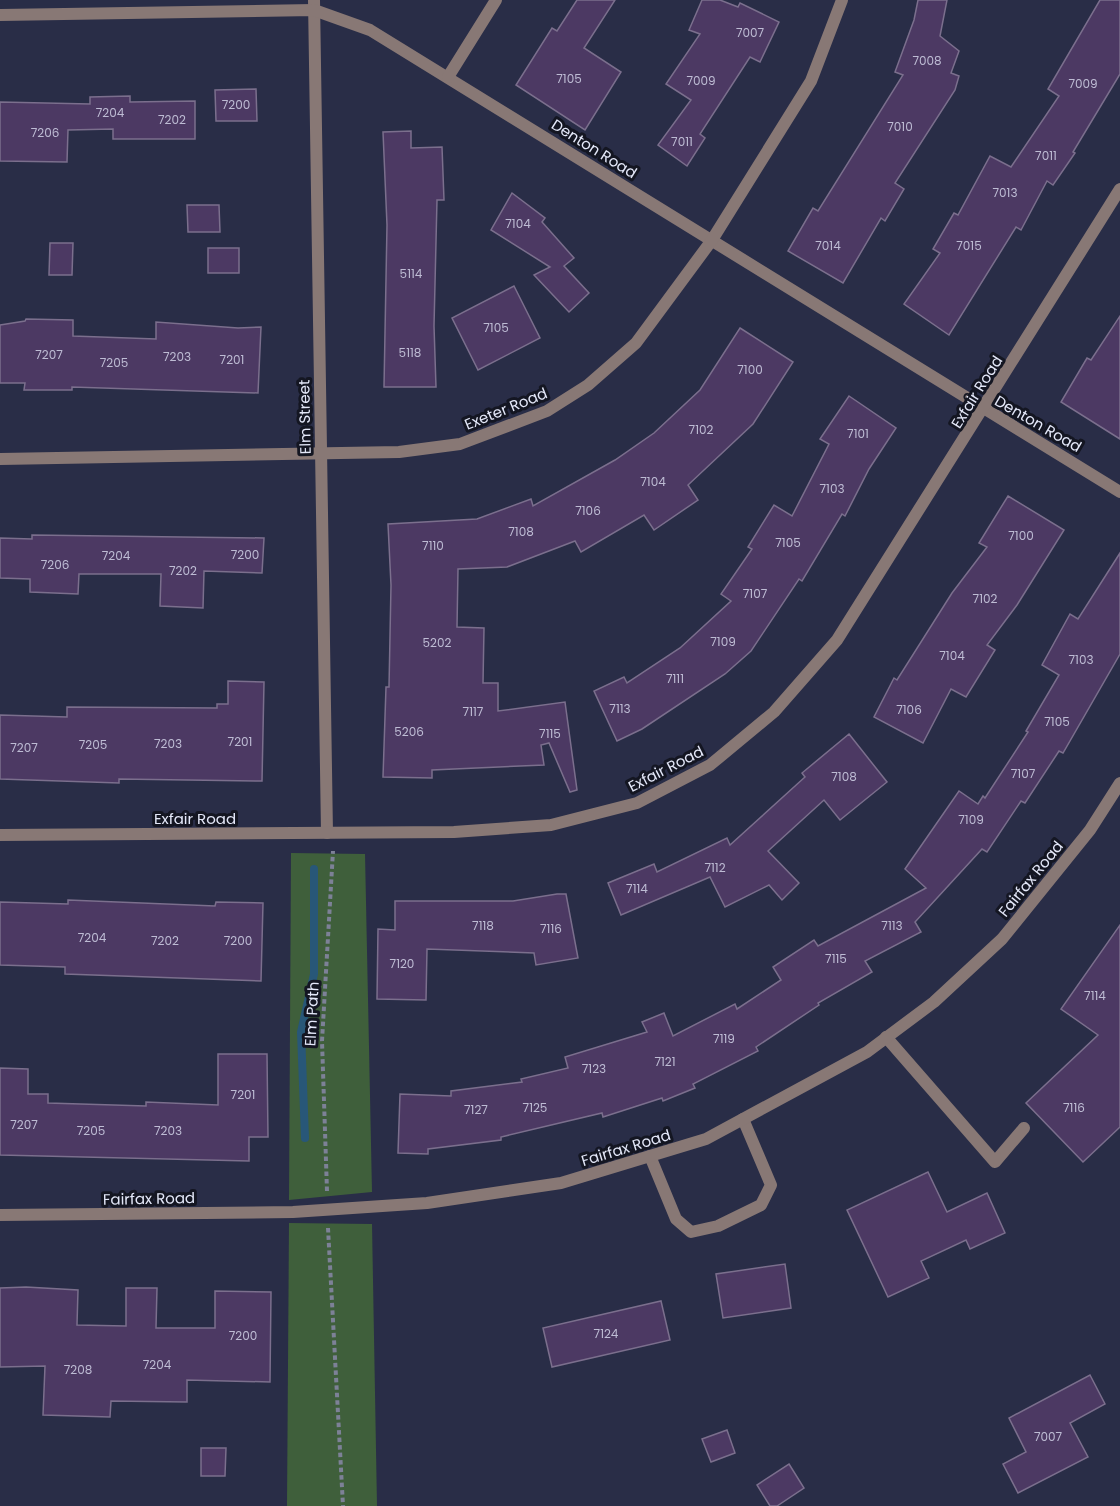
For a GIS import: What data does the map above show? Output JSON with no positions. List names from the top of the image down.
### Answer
{
  "streets": {
    "street": [
      "Denton Road",
      "Exfair Road",
      "Exeter Road",
      "Elm Street",
      "Fairfax Road"
    ],
    "path": ["Elm Path"]
  },
  "crossings": [
    ["Denton Road", "Exfair Road"],
    ["Denton Road", "Exeter Road"],
    ["Denton Road", "Elm Street"],
    ["Exfair Road", "Elm Street"],
    ["Exfair Road", "Elm Path"],
    ["Exeter Road", "Elm Street"],
    ["Elm Street", "Elm Path"]
  ],
  "house_numbers": [
    "7007",
    "7008",
    "7105",
    "7009",
    "7009",
    "7200",
    "7204",
    "7202",
    "7010",
    "7206",
    "7011",
    "7011",
    "7013",
    "7104",
    "7014",
    "7015",
    "5114",
    "7105",
    "5118",
    "7207",
    "7203",
    "7201",
    "7205",
    "7100",
    "7102",
    "7101",
    "7104",
    "7103",
    "7106",
    "7108",
    "7100",
    "7105",
    "7110",
    "7200",
    "7204",
    "7206",
    "7202",
    "7107",
    "7102",
    "7109",
    "5202",
    "7104",
    "7103",
    "7111",
    "7113",
    "7106",
    "7117",
    "7105",
    "5206",
    "7115",
    "7201",
    "7203",
    "7205",
    "7207",
    "7107",
    "7108",
    "7109",
    "7112",
    "7114",
    "7118",
    "7113",
    "7116",
    "7204",
    "7202",
    "7200",
    "7115",
    "7120",
    "7114",
    "7119",
    "7121",
    "7123",
    "7201",
    "7125",
    "7116",
    "7127",
    "7207",
    "7205",
    "7203",
    "7124",
    "7200",
    "7204",
    "7208",
    "7007"
  ]
}
